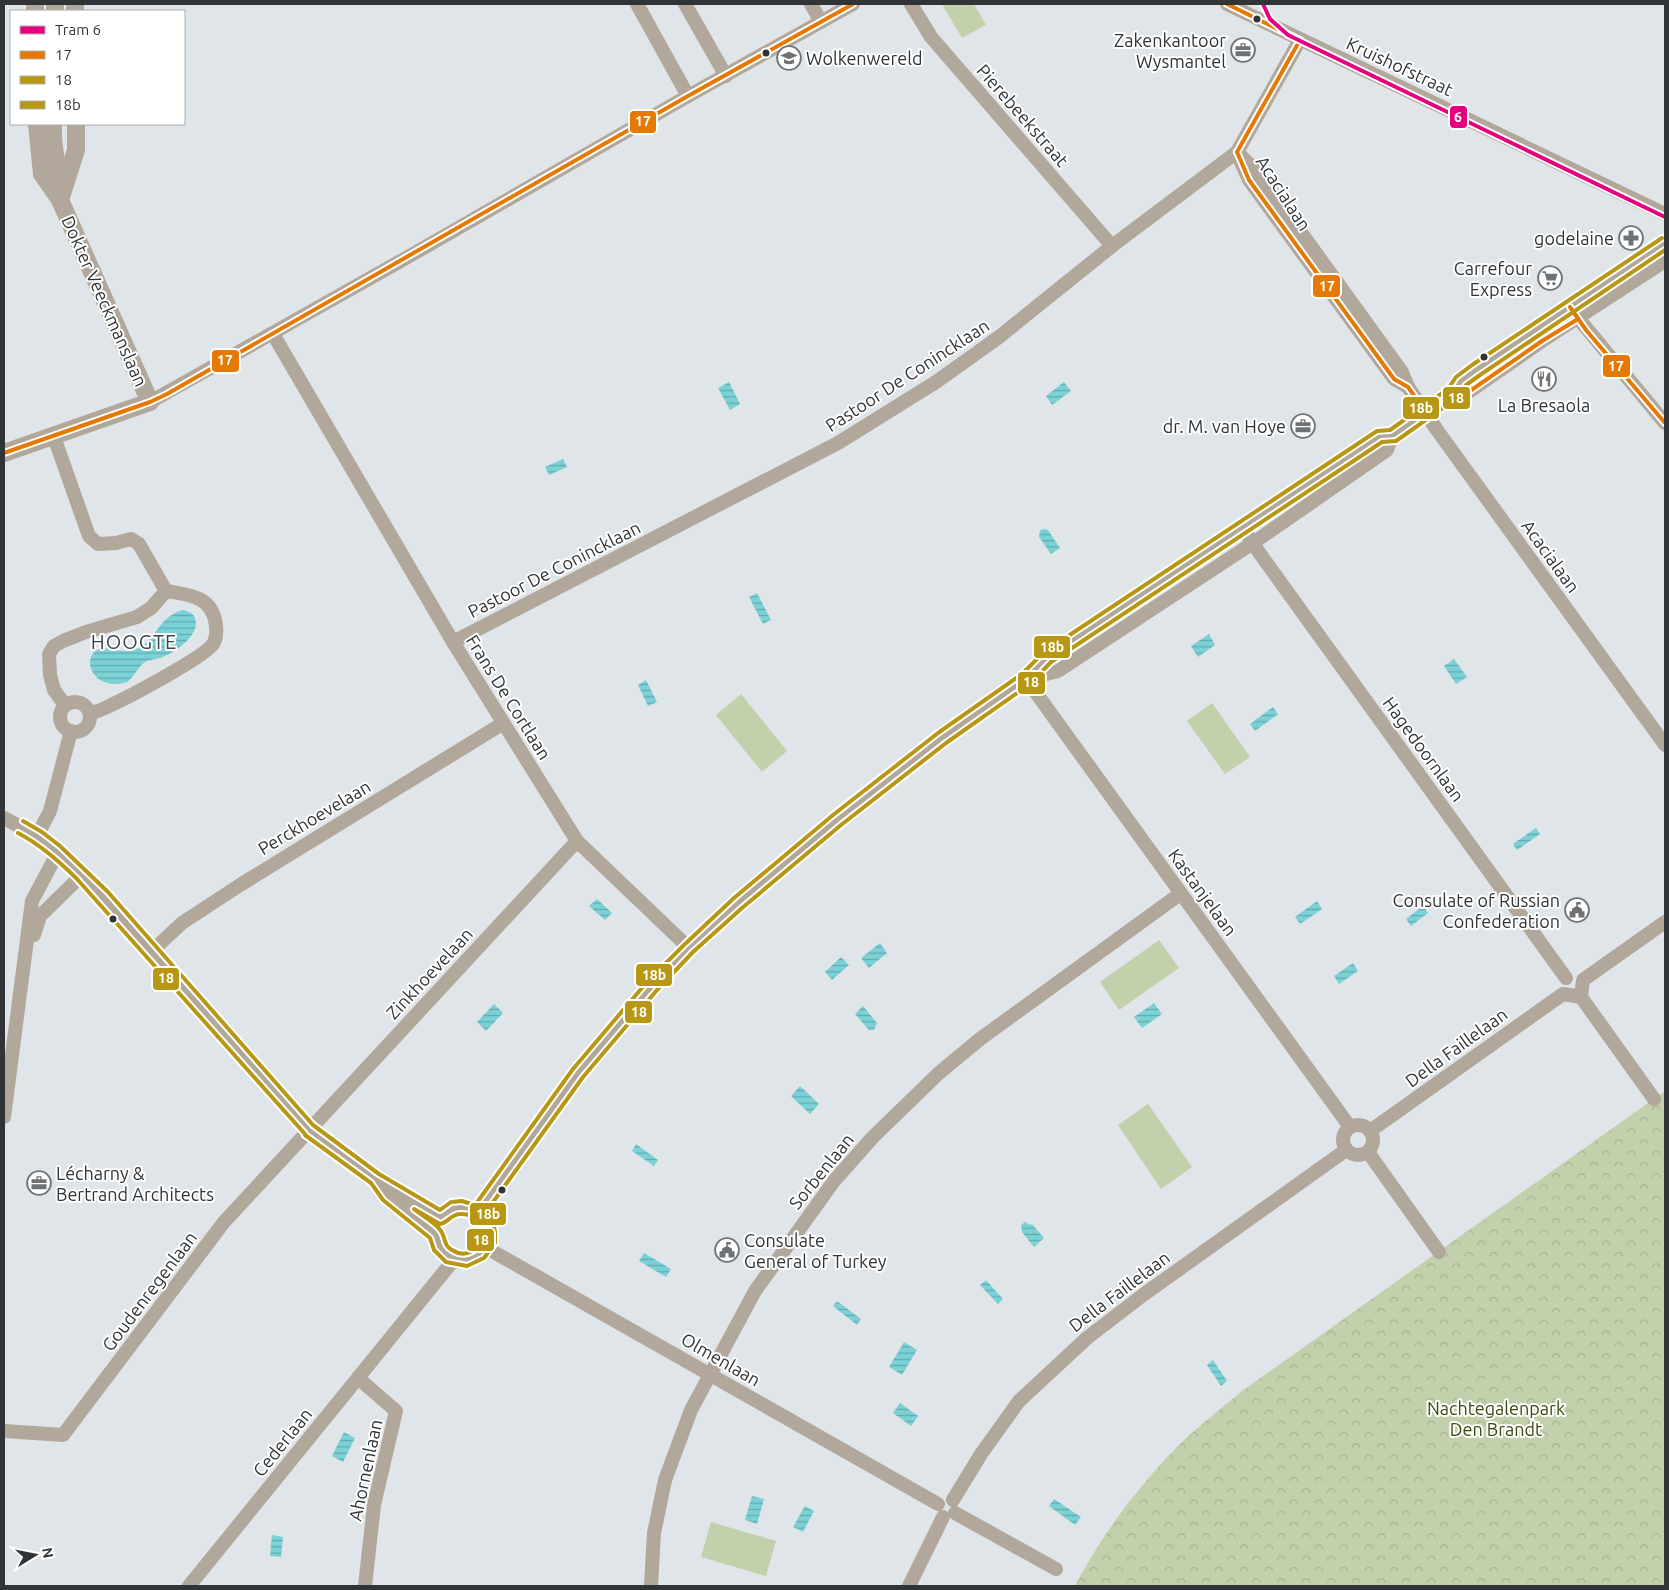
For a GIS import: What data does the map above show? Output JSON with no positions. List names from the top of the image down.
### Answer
{
  "streets": {
    "street": [
      "Kruishofstraat",
      "Pierebeekstraat",
      "Acacialaan",
      "Dokter Veeckmanslaan",
      "Pastoor De Conincklaan",
      "Frans De Cortlaan",
      "Hagedoornlaan",
      "Perckhoevelaan",
      "Kastanjelaan",
      "Zinkhoevelaan",
      "Della Faillelaan",
      "Sorbenlaan",
      "Goudenregenlaan",
      "Olmenlaan",
      "Cederlaan",
      "Ahornenlaan"
    ]
  },
  "crossings": [
    ["Kruishofstraat", "Pastoor De Conincklaan"],
    ["Pierebeekstraat", "Pastoor De Conincklaan"],
    ["Acacialaan", "Pastoor De Conincklaan"],
    ["Pastoor De Conincklaan", "Frans De Cortlaan"],
    ["Frans De Cortlaan", "Perckhoevelaan"],
    ["Frans De Cortlaan", "Zinkhoevelaan"],
    ["Kastanjelaan", "Della Faillelaan"],
    ["Kastanjelaan", "Sorbenlaan"],
    ["Zinkhoevelaan", "Goudenregenlaan"],
    ["Della Faillelaan", "Olmenlaan"],
    ["Sorbenlaan", "Olmenlaan"],
    ["Olmenlaan", "Cederlaan"],
    ["Cederlaan", "Ahornenlaan"]
  ],
  "districts": ["HOOGTE"],
  "parks": ["Nachtegalenpark Den Brandt"],
  "places": {
    "office": ["Zakenkantoor Wysmantel", "dr. M. van Hoye", "Lécharny & Bertrand Architects"],
    "school or university": ["Wolkenwereld"],
    "pharmacy": ["godelaine"],
    "supermarket": ["Carrefour Express"],
    "restaurant": ["La Bresaola"],
    "public building": ["Consulate of Russian Confederation", "Consulate General of Turkey"]
  },
  "lines": [
    "tram line 6",
    "transit line 17",
    "transit line 18b",
    "transit line 18"
  ],
  "legend": [
    "Tram 6",
    "17",
    "18",
    "18b"
  ],
  "north": "right"
}
